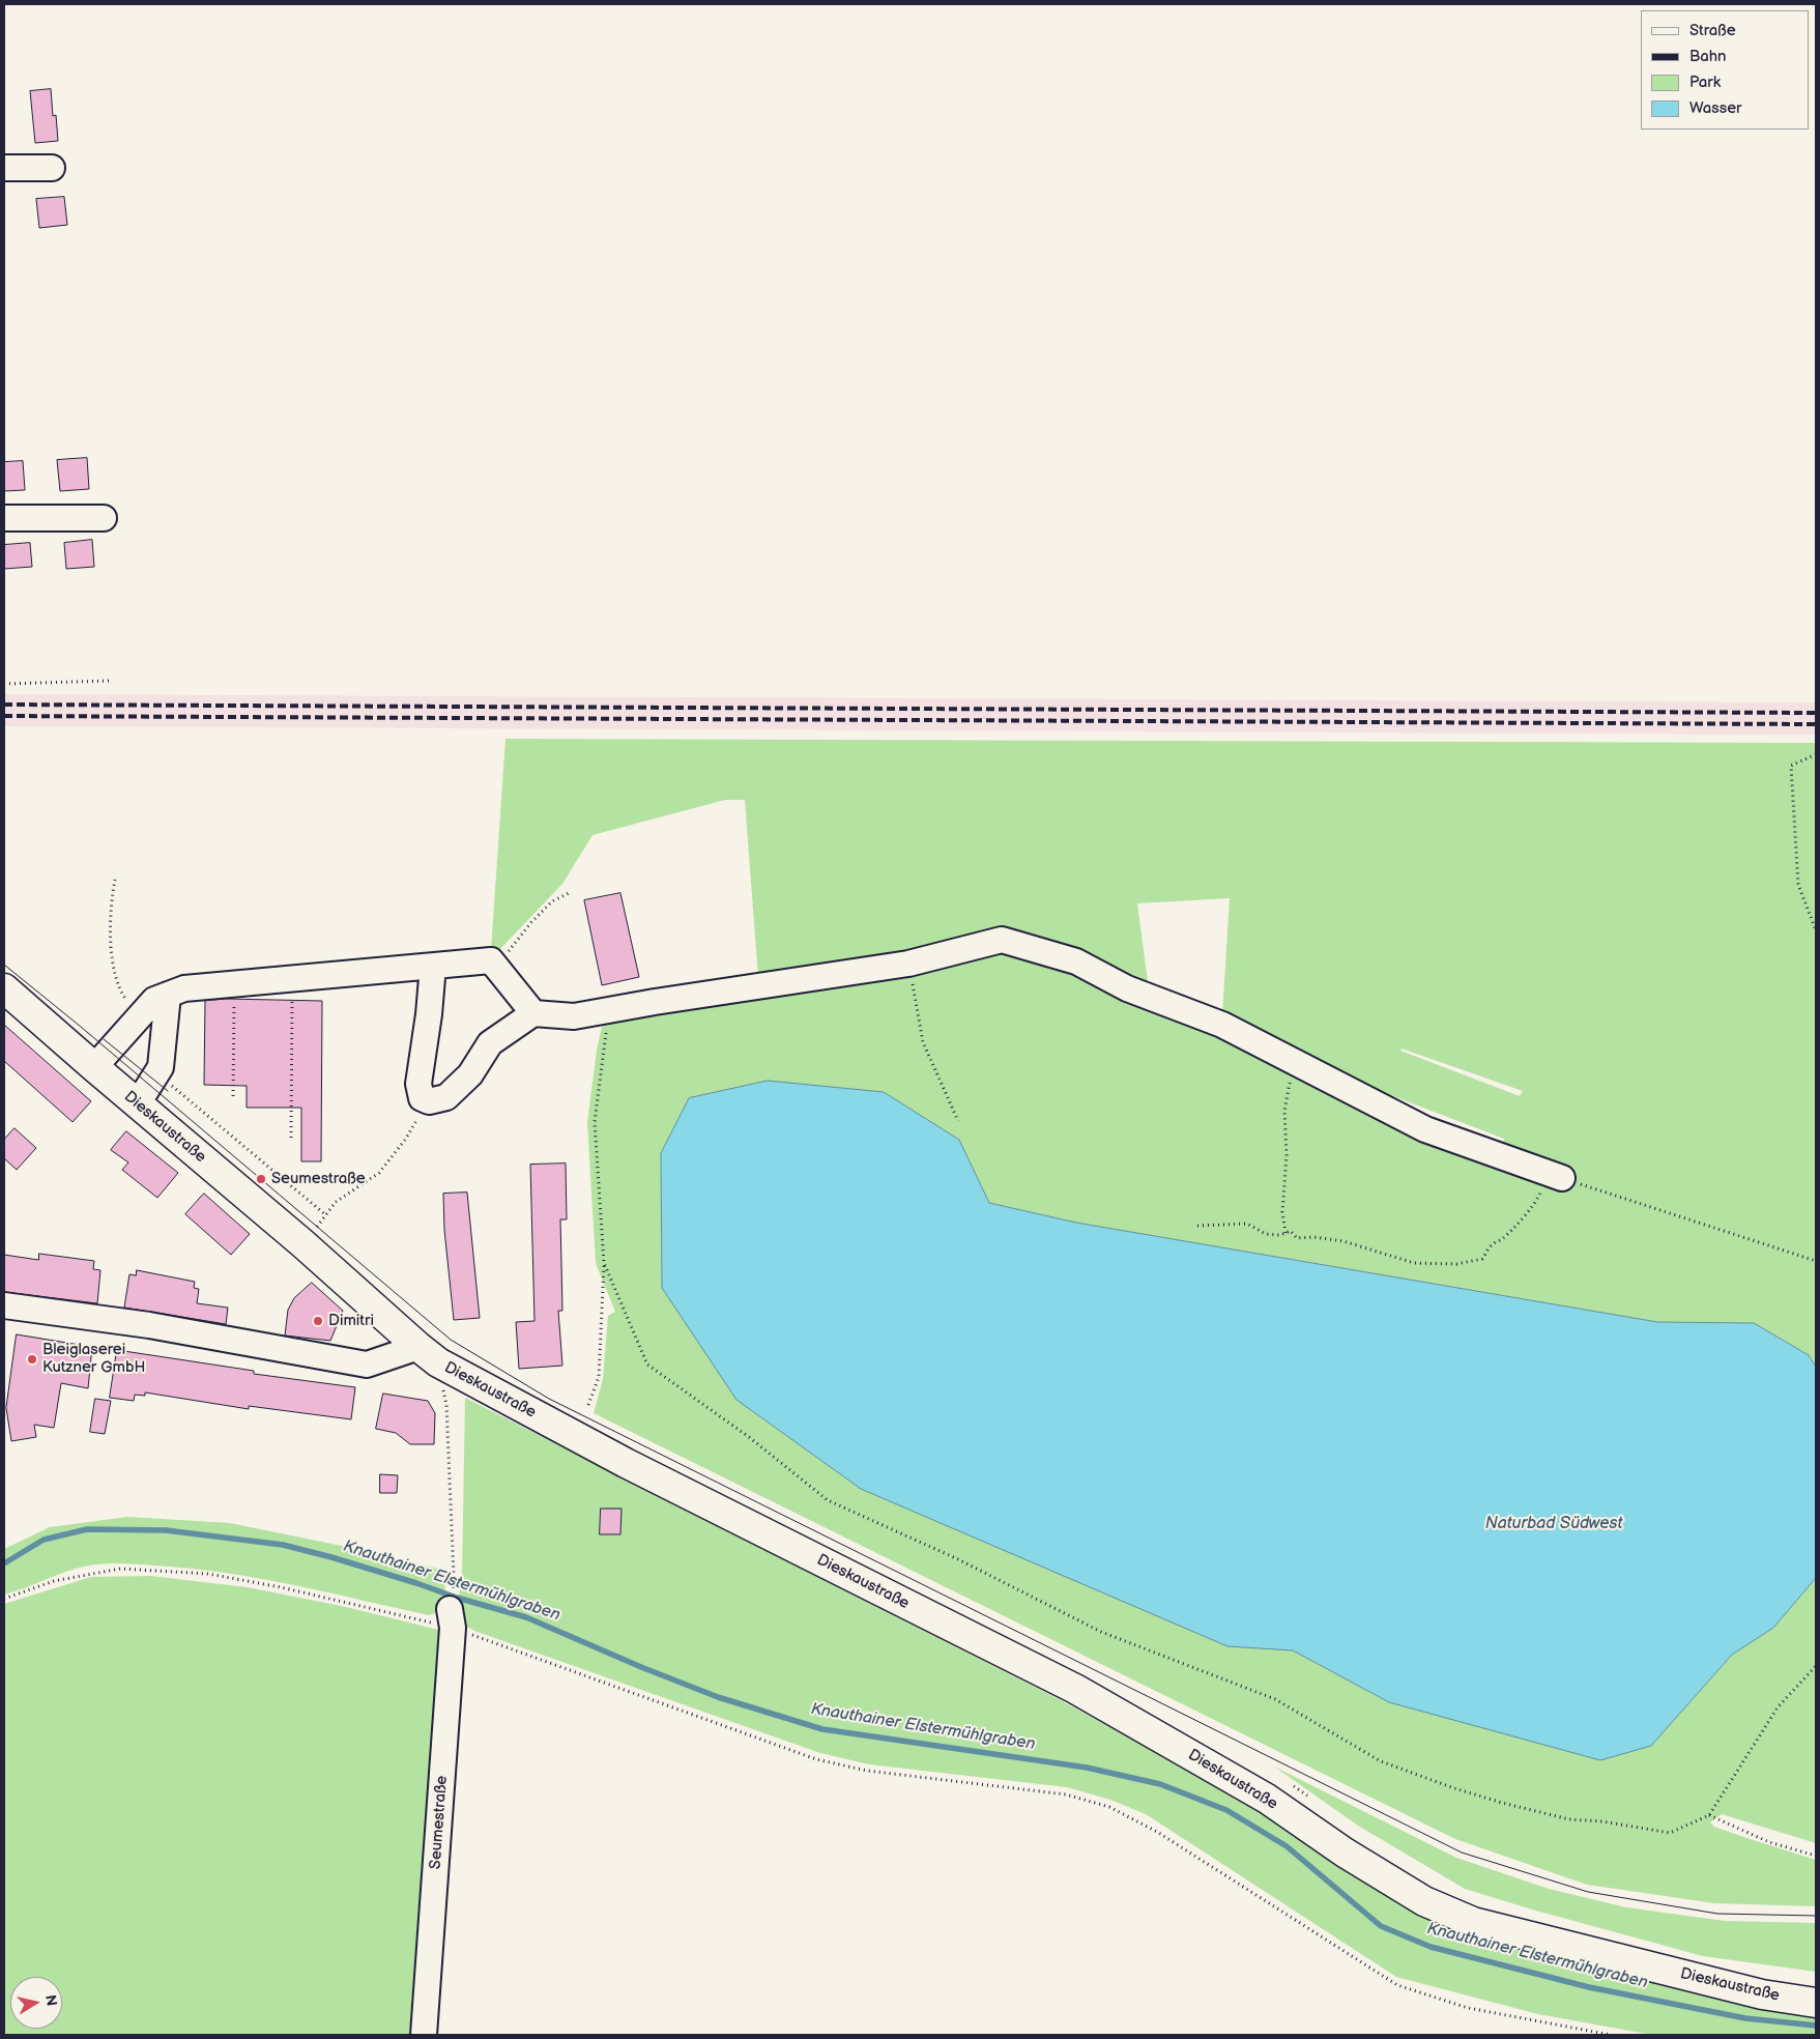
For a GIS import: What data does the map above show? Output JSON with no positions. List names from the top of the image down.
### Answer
{
  "streets": {
    "main road": ["Dieskaustraße"],
    "street": ["Seumestraße"]
  },
  "water": ["Naturbad Südwest", "Knauthainer Elstermühlgraben"],
  "places": ["Seumestraße", "Dimitri", "Bleiglaserei Kutzner GmbH"],
  "legend": [
    "Straße",
    "Bahn",
    "Park",
    "Wasser"
  ],
  "north": "right"
}
